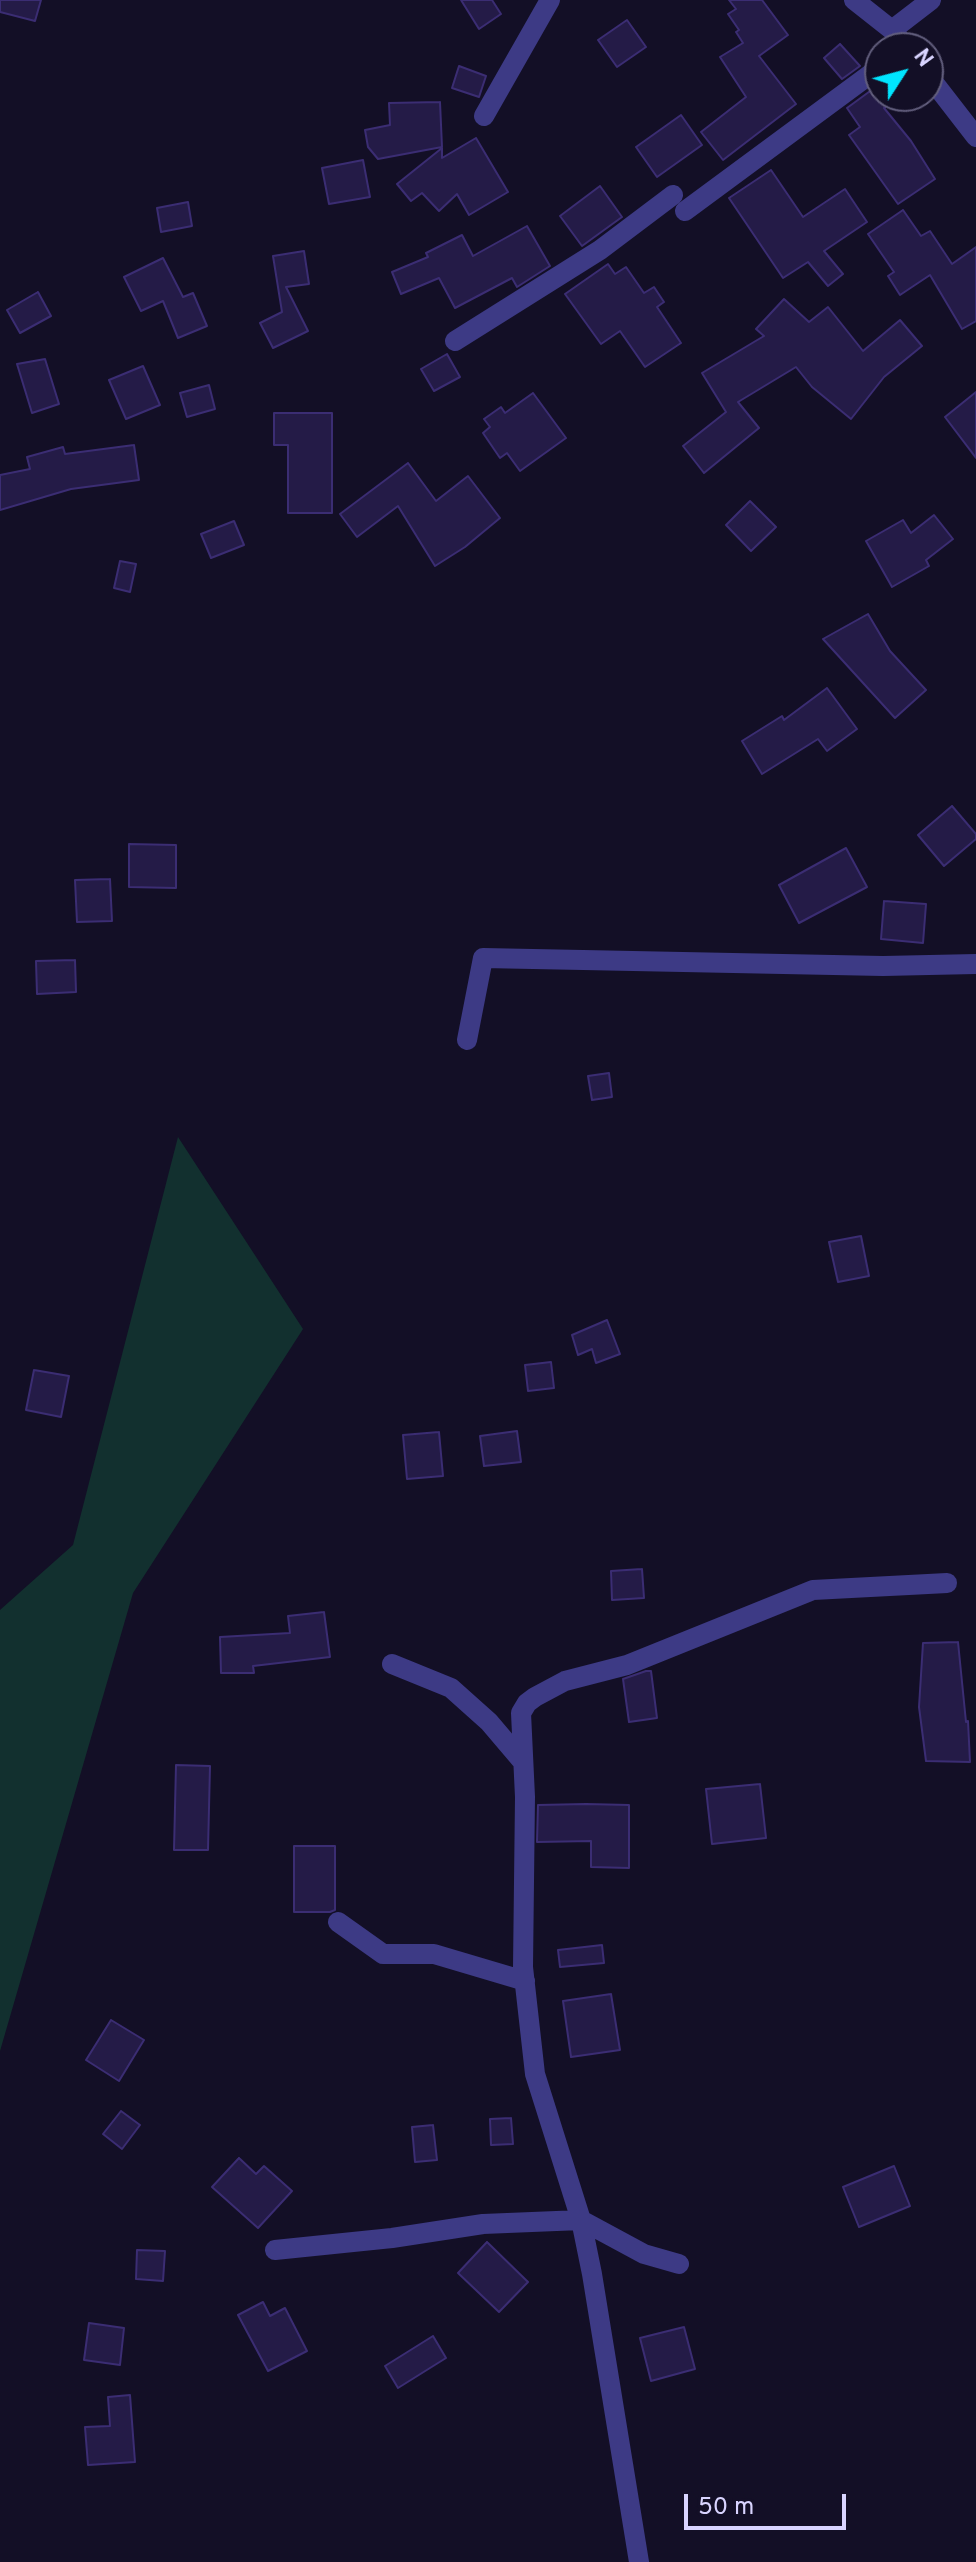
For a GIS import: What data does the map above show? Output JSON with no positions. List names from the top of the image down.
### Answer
{
  "scale_bar": "50 m",
  "north": "top right"
}
